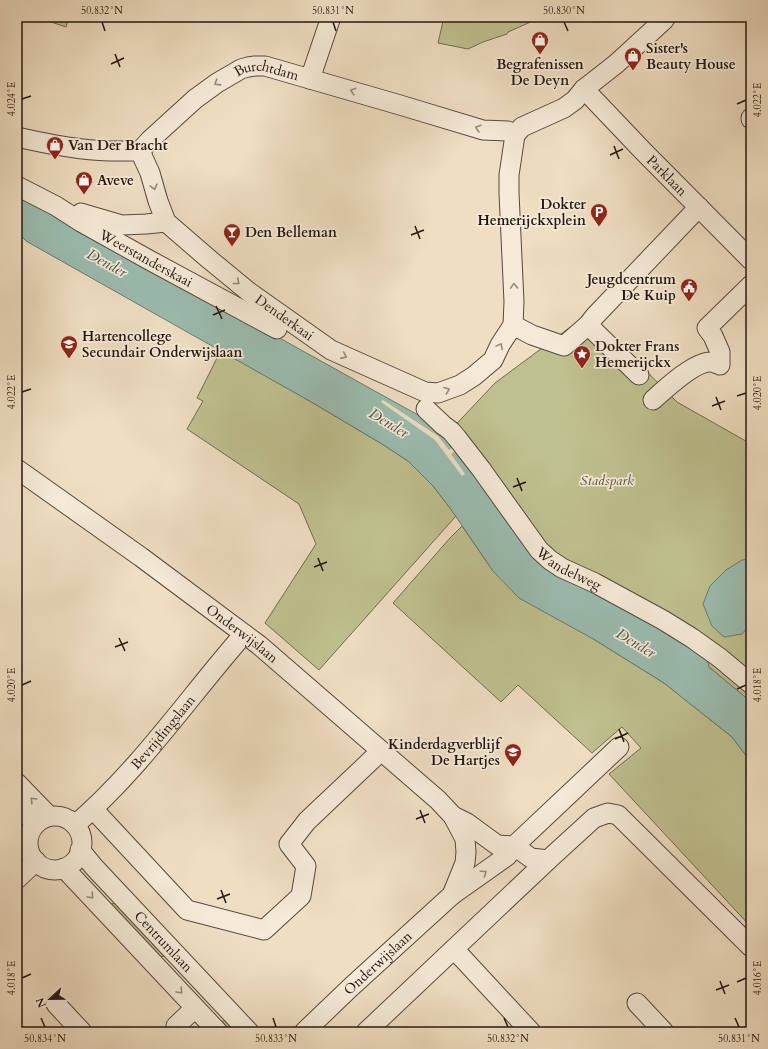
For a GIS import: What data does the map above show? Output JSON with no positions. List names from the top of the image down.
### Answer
{
  "streets": {
    "street": [
      "Burchtdam",
      "Parklaan",
      "Weerstanderskaai",
      "Denderkaai",
      "Wandelweg",
      "Onderwijslaan",
      "Bevrijdingslaan",
      "Centrumlaan"
    ]
  },
  "crossings": [
    ["Burchtdam", "Denderkaai"],
    ["Onderwijslaan", "Bevrijdingslaan"],
    ["Bevrijdingslaan", "Centrumlaan"]
  ],
  "one_way": ["Burchtdam", "Denderkaai"],
  "water": ["Dender"],
  "parks": ["Stadspark"],
  "places": {
    "shop": [
      "Begrafenissen De Deyn",
      "Sister's Beauty House",
      "Van Der Bracht",
      "Aveve"
    ],
    "parking": ["Dokter Hemerijckxplein"],
    "bar": ["Den Belleman"],
    "public building": ["Jeugdcentrum De Kuip"],
    "school or university": ["Hartencollege Secundair Onderwijslaan", "Kinderdagverblijf De Hartjes"],
    "place": ["Dokter Frans Hemerijckx"]
  },
  "north": "left",
  "coordinates": [
    "50.832°N",
    "50.831°N",
    "50.830°N",
    "4.024°E",
    "4.022°E",
    "4.020°E",
    "4.018°E",
    "4.016°E",
    "50.834°N",
    "50.833°N"
  ]
}
